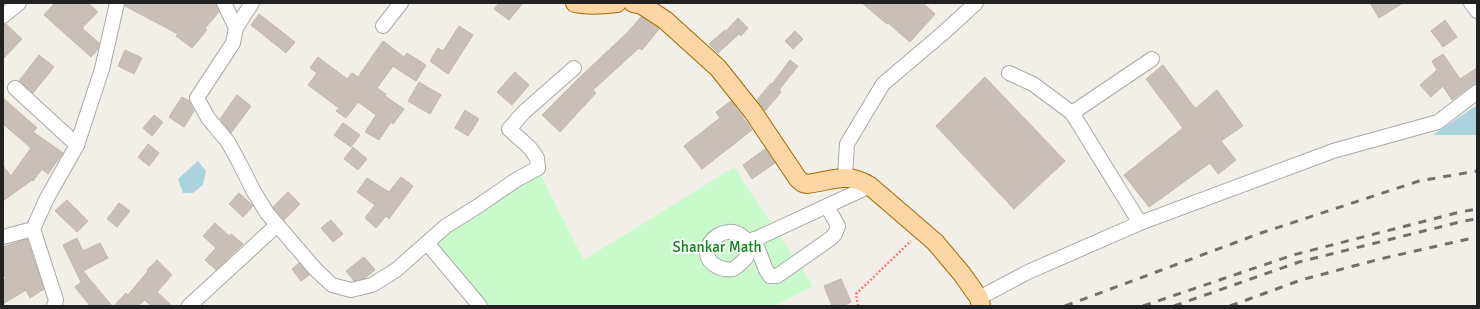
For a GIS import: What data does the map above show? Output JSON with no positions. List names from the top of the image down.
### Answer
{
  "parks": ["Shankar Math"]
}
